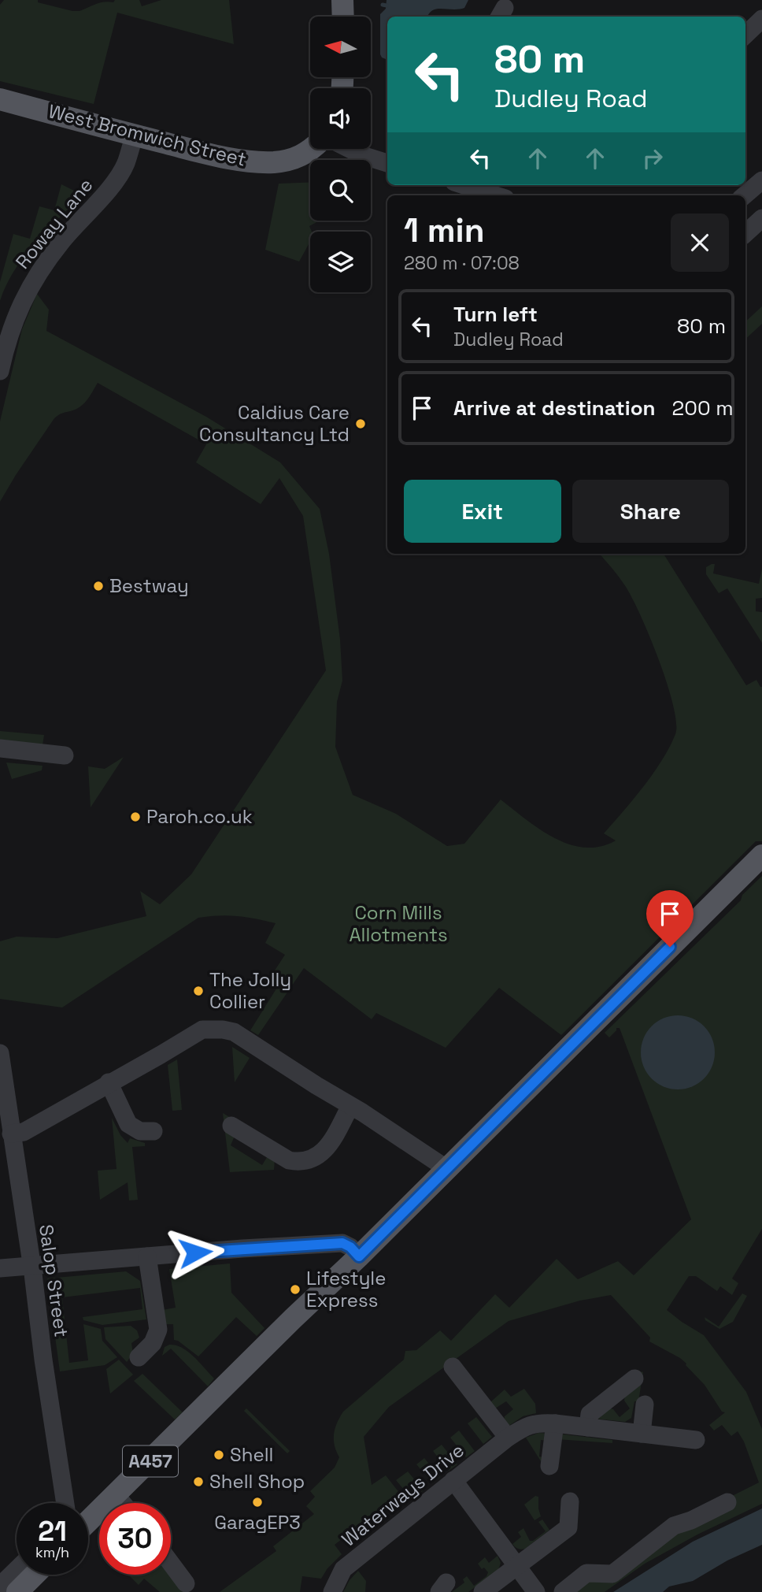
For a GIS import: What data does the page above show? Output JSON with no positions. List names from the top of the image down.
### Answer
{
  "streets": {
    "main road": ["West Bromwich Street", "A457"],
    "street": ["Roway Lane", "Salop Street", "Waterways Drive"]
  },
  "crossings": [
    ["West Bromwich Street", "Roway Lane"]
  ],
  "parks": ["Corn Mills Allotments"],
  "places": [
    "Caldius Care Consultancy Ltd",
    "Bestway",
    "Paroh.co.uk",
    "The Jolly Collier",
    "Lifestyle Express",
    "Shell",
    "Shell Shop",
    "GaragEP3"
  ],
  "north": "left",
  "page": {
    "turn": ["80 m", "Dudley Road"],
    "heading": ["1 min", "280 m · 07:08"],
    "list": [
      {
        "name": "Turn left",
        "note": "Dudley Road",
        "value": "80 m"
      },
      {
        "name": "Arrive at destination",
        "value": "200 m"
      }
    ],
    "buttons": ["Exit", "Share"],
    "speed": "21 km/h",
    "limit": "30"
  }
}
